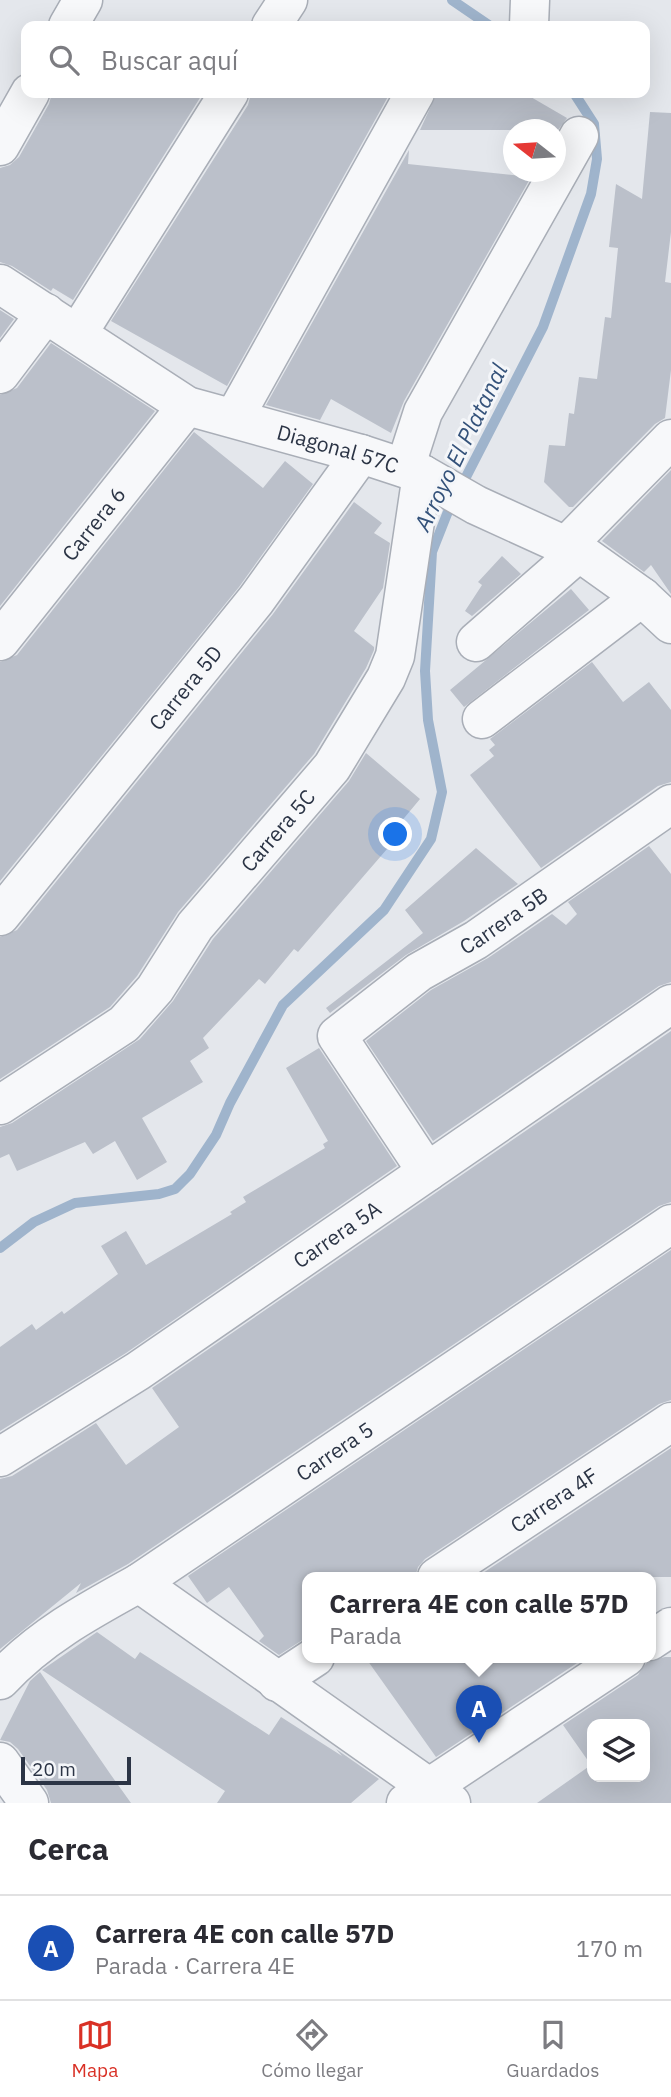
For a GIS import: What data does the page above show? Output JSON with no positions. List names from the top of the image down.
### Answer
{
  "streets": {
    "street": [
      "Diagonal 57C",
      "Carrera 6",
      "Carrera 5D",
      "Carrera 5C",
      "Carrera 5B",
      "Carrera 5A",
      "Carrera 5",
      "Carrera 4F"
    ]
  },
  "crossings": [
    ["Diagonal 57C", "Carrera 6"],
    ["Diagonal 57C", "Carrera 5D"],
    ["Diagonal 57C", "Carrera 5C"],
    ["Carrera 5B", "Carrera 5A"]
  ],
  "water": ["Arroyo El Platanal"],
  "scale_bar": "20 m",
  "north": "left",
  "page": {
    "search": "Buscar aquí",
    "popup": ["Carrera 4E con calle 57D", "Parada"],
    "pins": "A",
    "scale": "20 m",
    "heading": "Cerca",
    "list": [
      {
        "mark": "A",
        "name": "Carrera 4E con calle 57D",
        "note": "Parada · Carrera 4E",
        "value": "170 m"
      }
    ],
    "nav": ["Mapa", "Cómo llegar", "Guardados"]
  }
}
